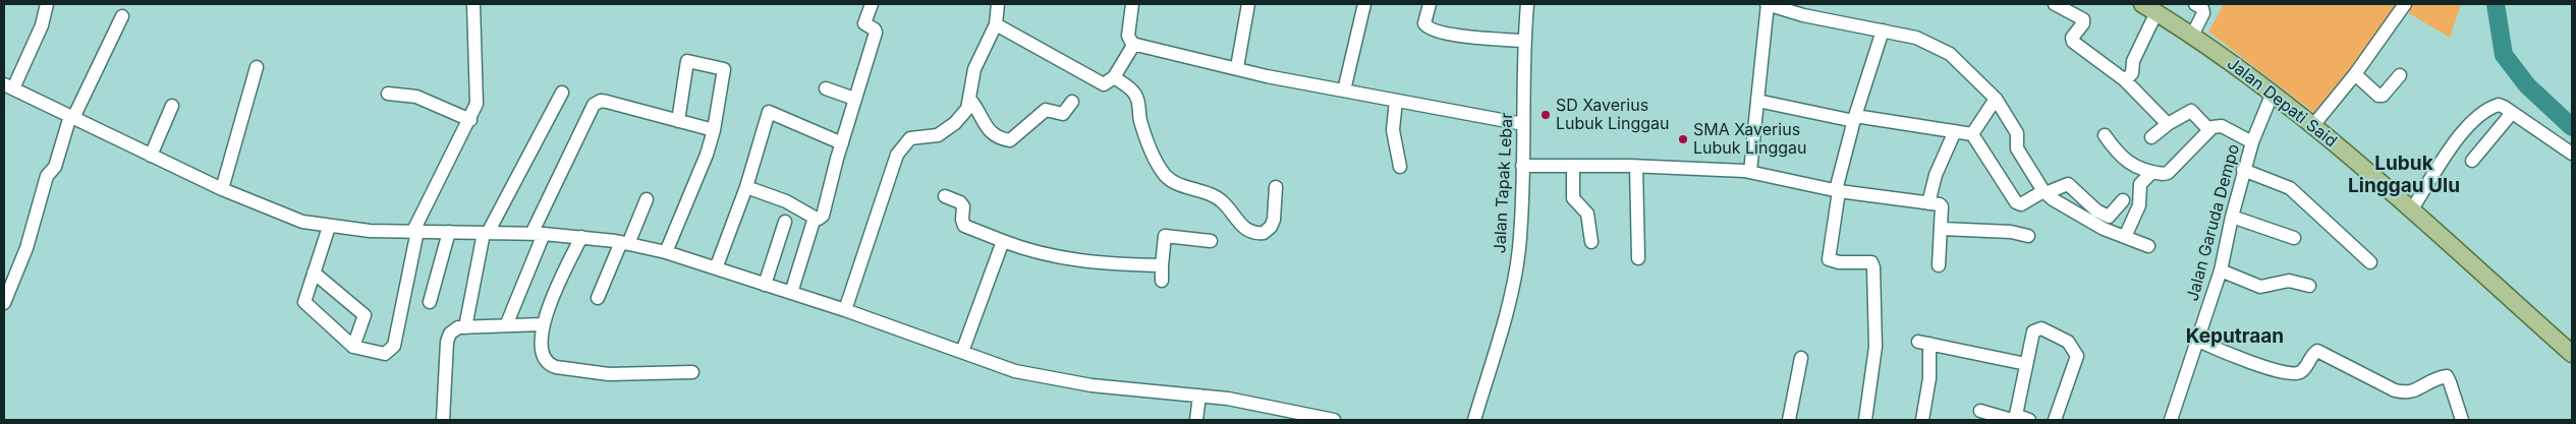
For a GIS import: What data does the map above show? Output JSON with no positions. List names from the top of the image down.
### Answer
{
  "streets": {
    "main road": ["Jalan Depati Said"],
    "street": ["Jalan Tapak Lebar", "Jalan Garuda Dempo"]
  },
  "crossings": [
    ["Jalan Depati Said", "Jalan Garuda Dempo"]
  ],
  "districts": ["Lubuk Linggau Ulu", "Keputraan"],
  "places": ["SD Xaverius Lubuk Linggau", "SMA Xaverius Lubuk Linggau"]
}
